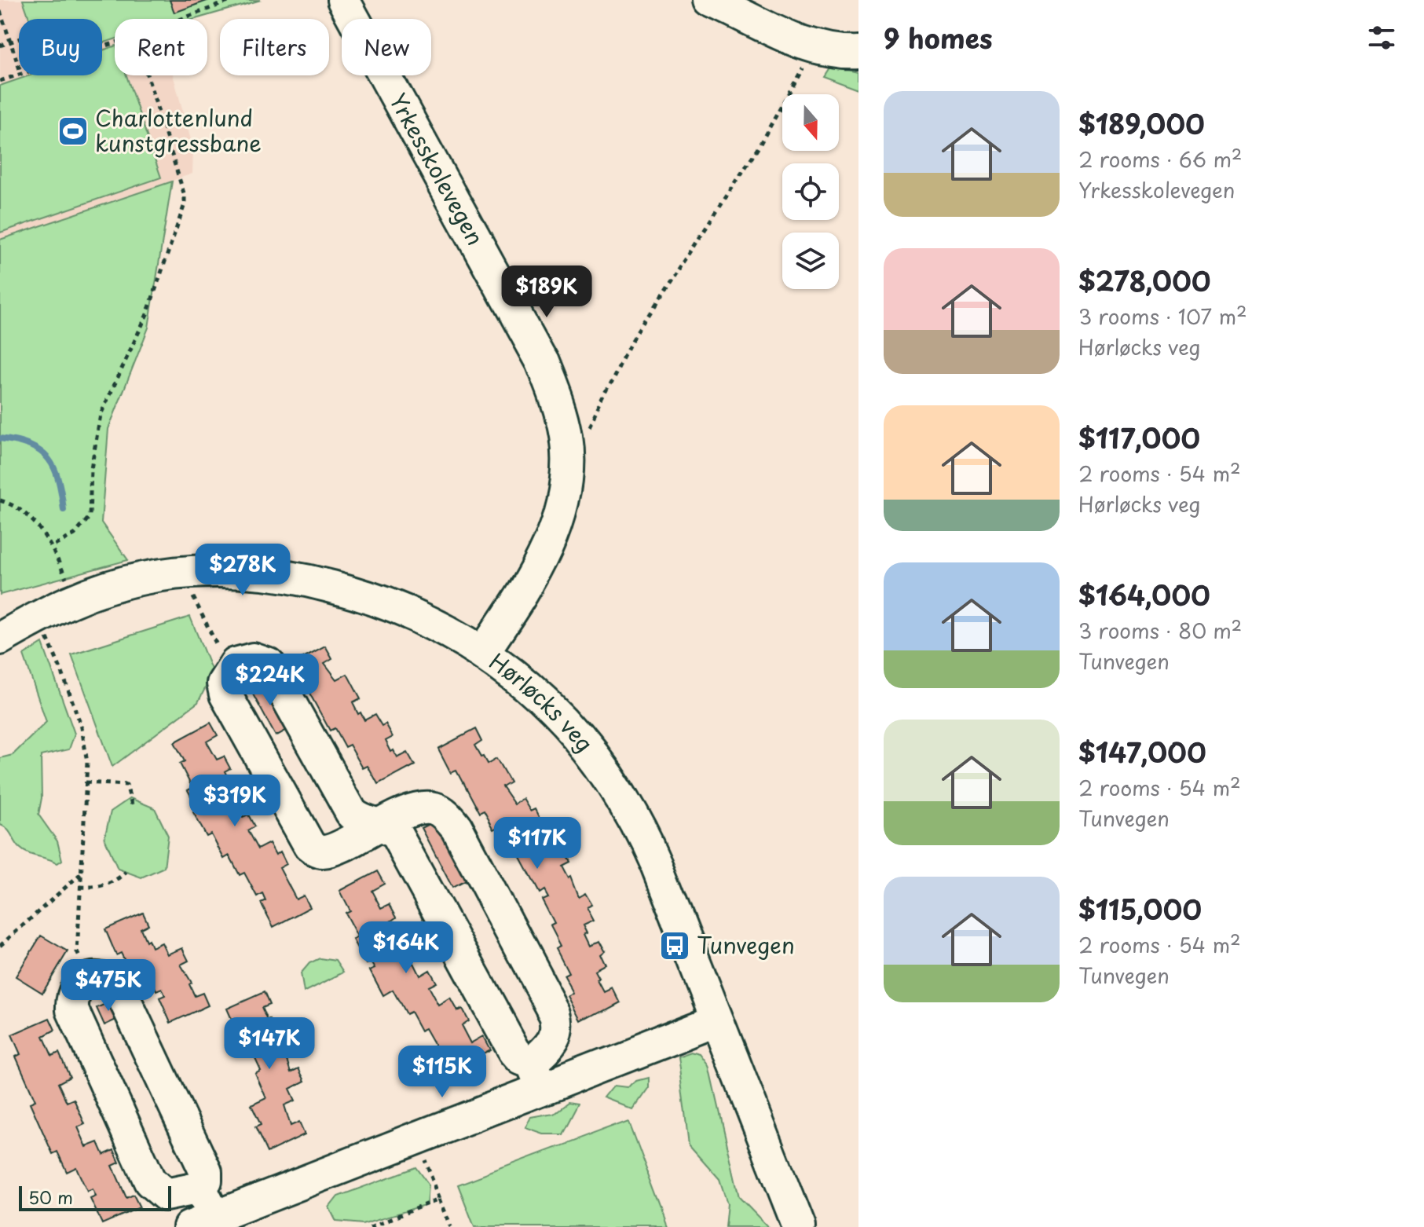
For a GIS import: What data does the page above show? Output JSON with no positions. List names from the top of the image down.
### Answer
{
  "streets": {
    "street": ["Yrkesskolevegen", "Hørløcks veg"]
  },
  "crossings": [
    ["Yrkesskolevegen", "Hørløcks veg"]
  ],
  "places": {
    "sports": ["Charlottenlund kunstgressbane"],
    "bus stop": ["Tunvegen"]
  },
  "scale_bar": "50 m",
  "north": "bottom",
  "page": {
    "heading": "9 homes",
    "chip": [
      "Buy",
      "Rent",
      "Filters",
      "New"
    ],
    "list": [
      {
        "name": "$189,000",
        "note": "2 rooms · 66 m² · Yrkesskolevegen"
      },
      {
        "name": "$278,000",
        "note": "3 rooms · 107 m² · Hørløcks veg"
      },
      {
        "name": "$117,000",
        "note": "2 rooms · 54 m² · Hørløcks veg"
      },
      {
        "name": "$164,000",
        "note": "3 rooms · 80 m² · Tunvegen"
      },
      {
        "name": "$147,000",
        "note": "2 rooms · 54 m² · Tunvegen"
      },
      {
        "name": "$115,000",
        "note": "2 rooms · 54 m² · Tunvegen"
      }
    ],
    "price": [
      "$189K",
      "$278K",
      "$224K",
      "$319K",
      "$117K",
      "$164K",
      "$475K",
      "$147K",
      "$115K"
    ],
    "scale": "50 m"
  }
}
